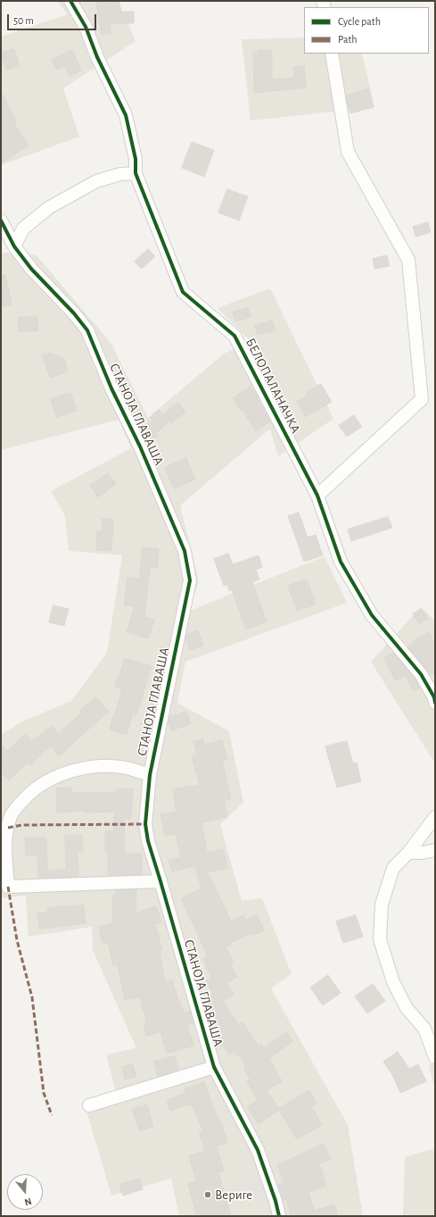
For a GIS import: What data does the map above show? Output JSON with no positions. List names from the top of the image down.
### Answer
{
  "streets": {
    "street": ["БЕЛОПАЛАНАЧКА", "СТАНОЈА ГЛАВАША"]
  },
  "places": ["Вериге"],
  "legend": ["Cycle path", "Path"],
  "scale_bar": "50 m",
  "north": "bottom"
}
